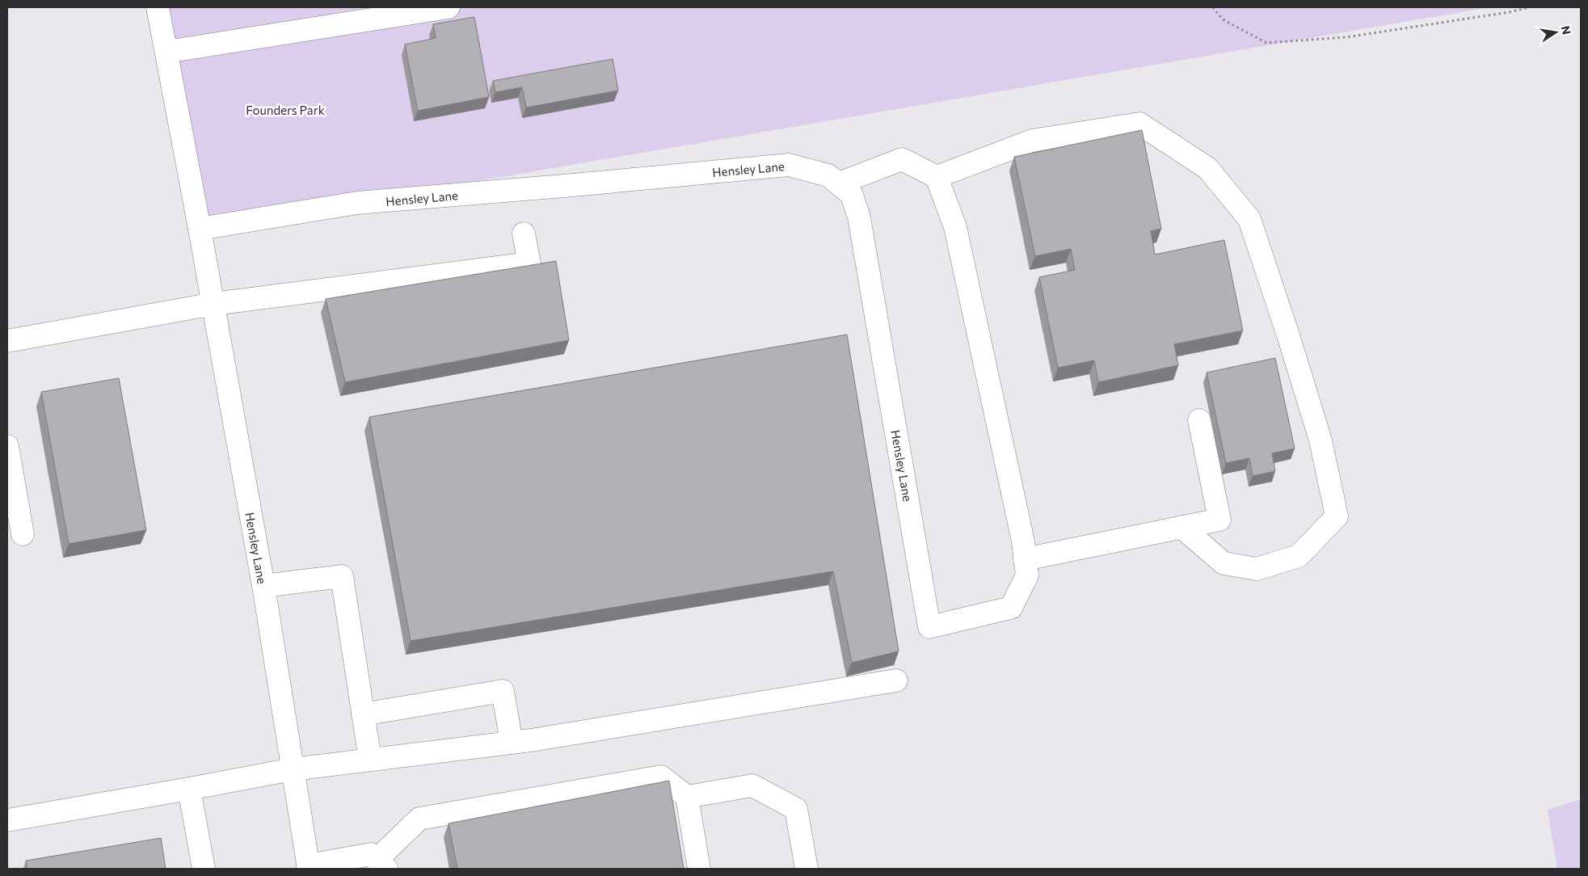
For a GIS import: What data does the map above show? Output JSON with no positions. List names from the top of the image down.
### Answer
{
  "streets": {
    "street": ["Hensley Lane"]
  },
  "parks": ["Founders Park"],
  "north": "right"
}
